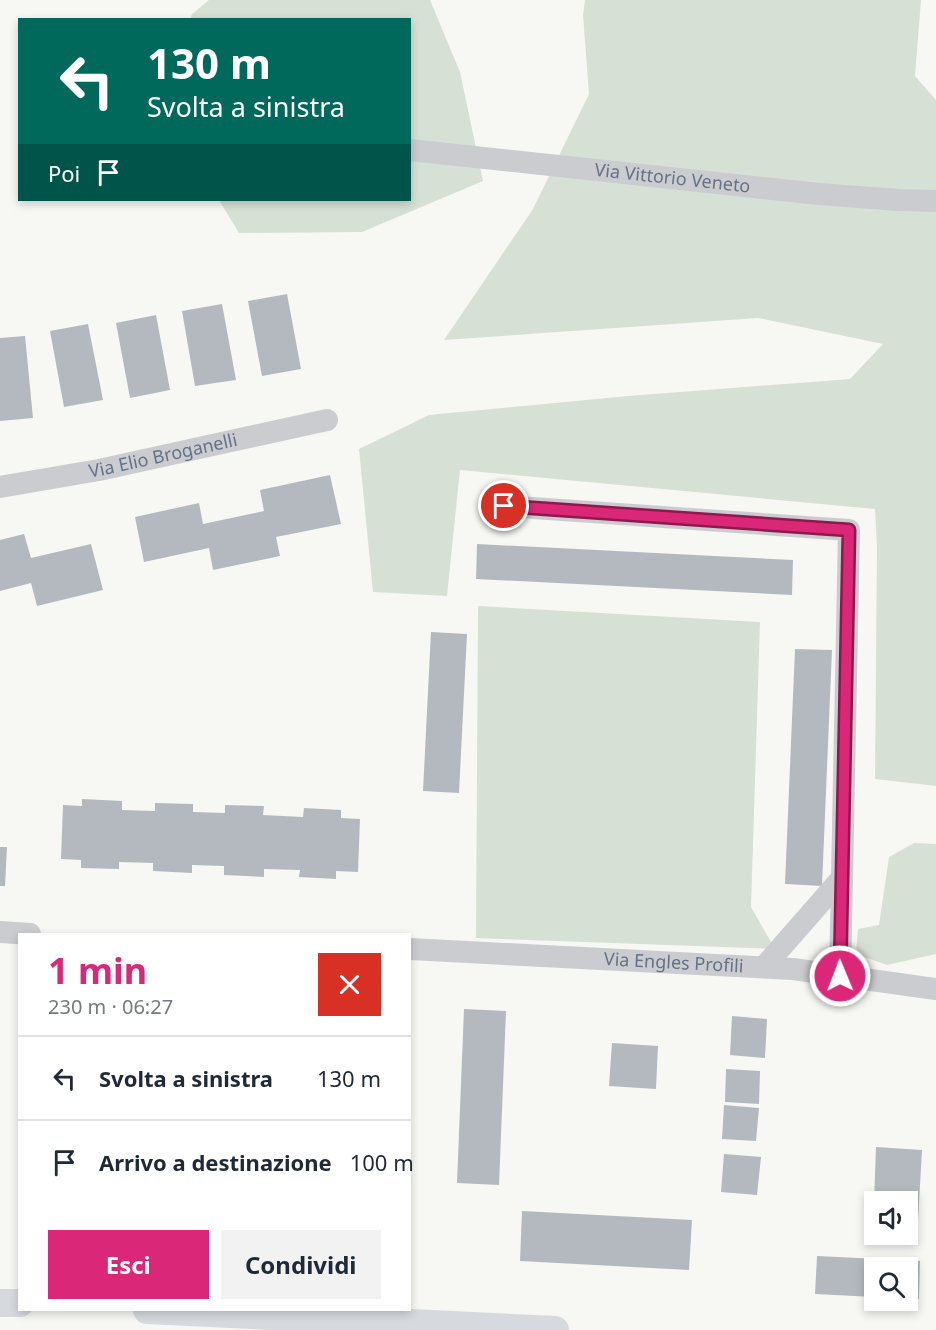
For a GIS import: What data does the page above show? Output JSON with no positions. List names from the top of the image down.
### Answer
{
  "streets": {
    "street": ["Via Vittorio Veneto", "Via Elio Broganelli", "Via Engles Profili"]
  },
  "page": {
    "turn": ["130 m", "Svolta a sinistra"],
    "then": "Poi",
    "heading": ["1 min", "230 m · 06:27"],
    "list": [
      {
        "name": "Svolta a sinistra",
        "value": "130 m"
      },
      {
        "name": "Arrivo a destinazione",
        "value": "100 m"
      }
    ],
    "buttons": ["Esci", "Condividi"]
  }
}
